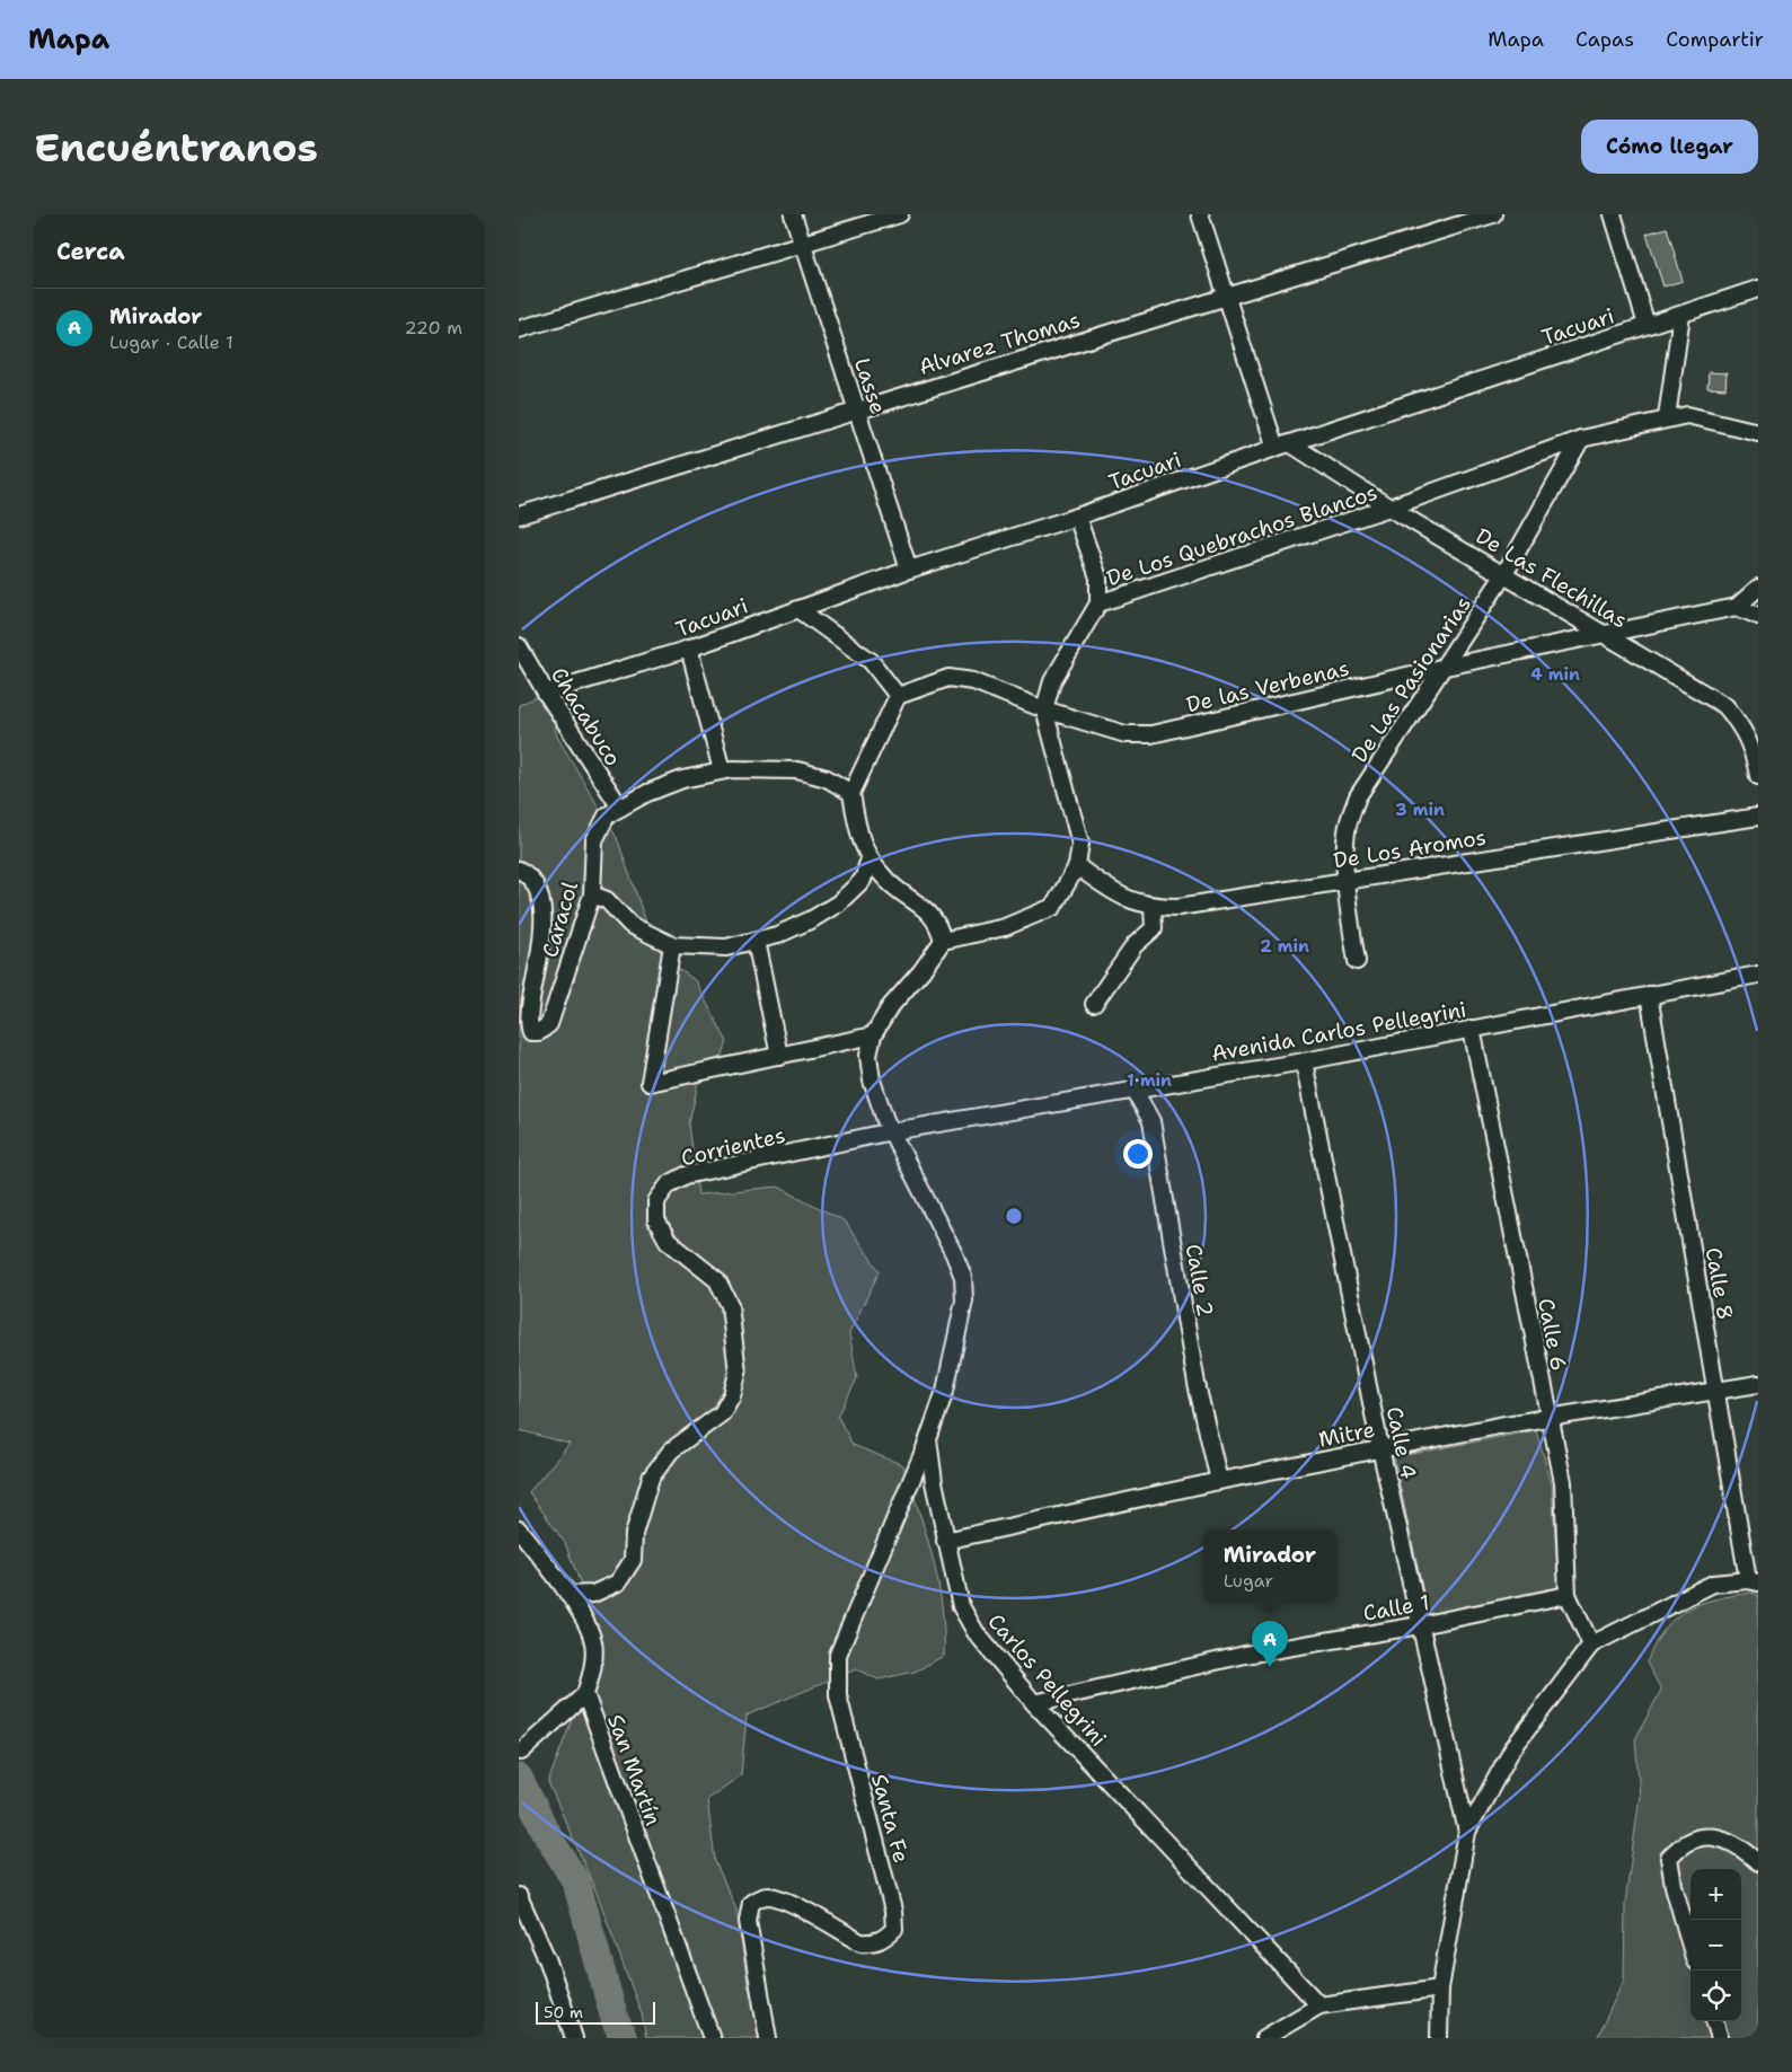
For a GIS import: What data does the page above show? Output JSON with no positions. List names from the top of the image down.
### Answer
{
  "streets": {
    "street": [
      "Tacuari",
      "Alvarez Thomas",
      "Lasse",
      "De Los Quebrachos Blancos",
      "De Las Flechillas",
      "De Las Pasionarias",
      "De las Verbenas",
      "Chacabuco",
      "De Los Aromos",
      "Caracol",
      "Avenida Carlos Pellegrini",
      "Corrientes",
      "Calle 2",
      "Calle 8",
      "Calle 6",
      "Mitre",
      "Calle 4",
      "Calle 1",
      "Carlos Pellegrini",
      "San Martín",
      "Santa Fe"
    ]
  },
  "crossings": [
    ["Tacuari", "Lasse"],
    ["Tacuari", "De Las Flechillas"],
    ["Tacuari", "Chacabuco"],
    ["Alvarez Thomas", "Lasse"],
    ["De Los Quebrachos Blancos", "De Las Flechillas"],
    ["De Los Quebrachos Blancos", "De Las Pasionarias"],
    ["De Los Quebrachos Blancos", "De las Verbenas"],
    ["De Los Quebrachos Blancos", "De Los Aromos"],
    ["De Las Flechillas", "De Las Pasionarias"],
    ["De Las Flechillas", "De las Verbenas"],
    ["De Las Pasionarias", "De las Verbenas"],
    ["De Las Pasionarias", "De Los Aromos"],
    ["Chacabuco", "Caracol"],
    ["Avenida Carlos Pellegrini", "Corrientes"],
    ["Avenida Carlos Pellegrini", "Calle 2"],
    ["Avenida Carlos Pellegrini", "Calle 8"],
    ["Avenida Carlos Pellegrini", "Calle 6"],
    ["Avenida Carlos Pellegrini", "Calle 4"],
    ["Avenida Carlos Pellegrini", "Carlos Pellegrini"],
    ["Corrientes", "Carlos Pellegrini"],
    ["Corrientes", "San Martín"],
    ["Calle 2", "Mitre"],
    ["Calle 8", "Mitre"],
    ["Calle 6", "Mitre"],
    ["Calle 6", "Calle 1"],
    ["Mitre", "Calle 4"],
    ["Mitre", "Carlos Pellegrini"],
    ["Calle 4", "Calle 1"],
    ["Calle 1", "Carlos Pellegrini"],
    ["Carlos Pellegrini", "Santa Fe"]
  ],
  "scale_bar": "50 m",
  "page": {
    "header": "Mapa",
    "nav": ["Mapa", "Capas", "Compartir"],
    "buttons": "Cómo llegar",
    "title": "Encuéntranos",
    "heading": "Cerca",
    "list": [
      {
        "mark": "A",
        "name": "Mirador",
        "note": "Lugar · Calle 1",
        "value": "220 m"
      }
    ],
    "popup": ["Mirador", "Lugar"],
    "pins": "A",
    "map_buttons": ["+", "−"],
    "scale": "50 m"
  },
  "rings": [
    "4 min",
    "3 min",
    "2 min",
    "1 min"
  ]
}
